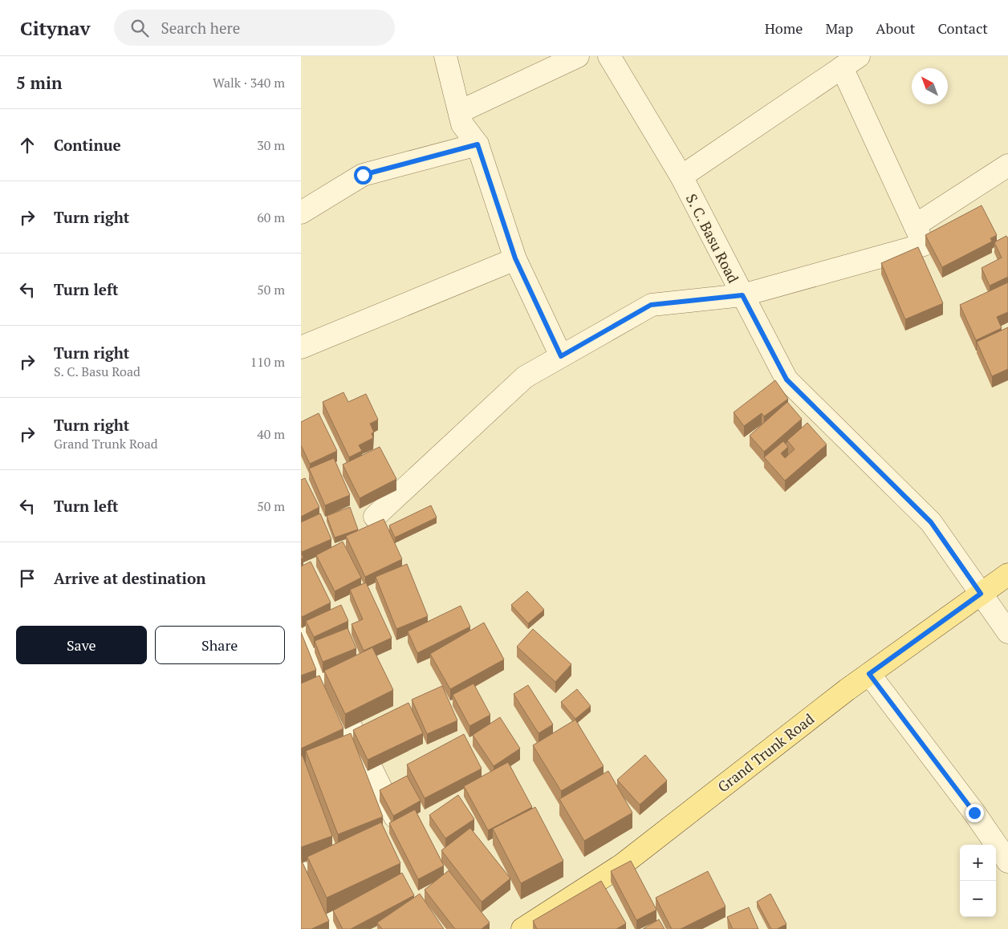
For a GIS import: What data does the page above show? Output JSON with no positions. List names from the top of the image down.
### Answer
{
  "streets": {
    "main road": ["Grand Trunk Road"],
    "street": ["S. C. Basu Road"]
  },
  "crossings": [
    ["S. C. Basu Road", "Grand Trunk Road"]
  ],
  "north": "top left",
  "page": {
    "header": "Citynav",
    "search": "Search here",
    "nav": [
      "Home",
      "Map",
      "About",
      "Contact"
    ],
    "heading": ["5 min", "Walk · 340 m"],
    "list": [
      ["Continue", "30 m"],
      ["Turn right", "60 m"],
      ["Turn left", "50 m"],
      ["Turn right", "S. C. Basu Road", "110 m"],
      ["Turn right", "Grand Trunk Road", "40 m"],
      ["Turn left", "50 m"],
      "Arrive at destination"
    ],
    "buttons": ["Save", "Share"],
    "map_buttons": ["+", "−"]
  }
}
